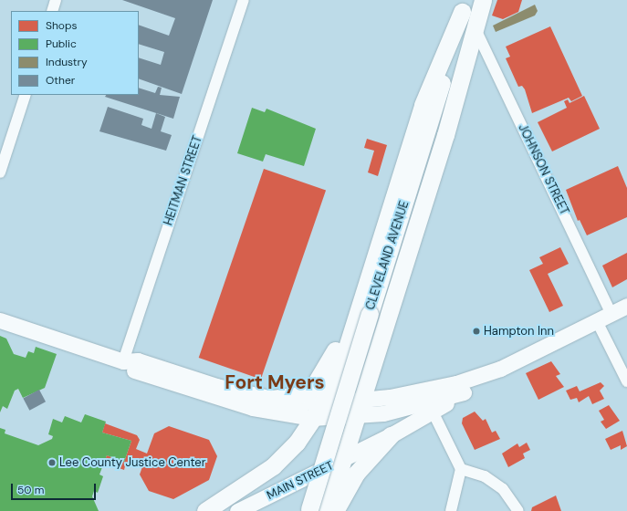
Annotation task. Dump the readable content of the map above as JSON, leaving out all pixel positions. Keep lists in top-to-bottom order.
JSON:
{
  "streets": {
    "main road": ["CLEVELAND AVENUE", "MAIN STREET"],
    "street": ["JOHNSON STREET", "HEITMAN STREET"]
  },
  "crossings": [
    ["JOHNSON STREET", "CLEVELAND AVENUE"],
    ["CLEVELAND AVENUE", "MAIN STREET"]
  ],
  "districts": ["Fort Myers"],
  "places": ["Hampton Inn", "Lee County Justice Center"],
  "legend": [
    "Shops",
    "Public",
    "Industry",
    "Other"
  ],
  "scale_bar": "50 m"
}
